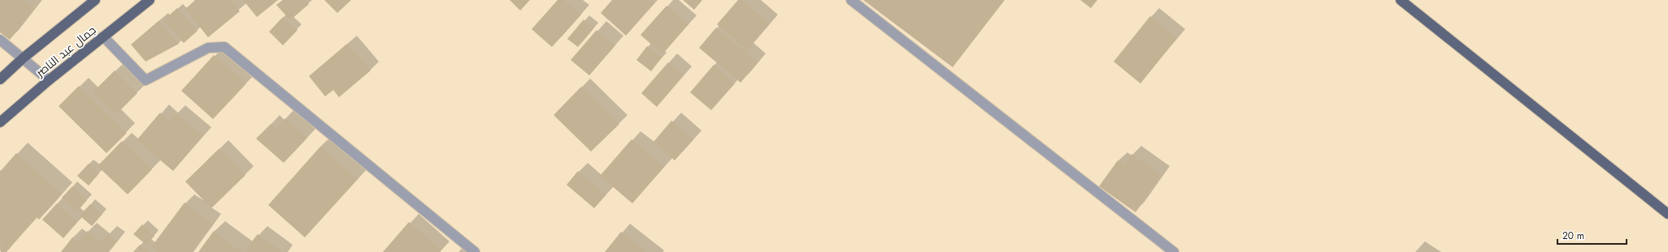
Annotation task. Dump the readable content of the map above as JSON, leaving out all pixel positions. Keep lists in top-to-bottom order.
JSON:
{
  "streets": {
    "main road": ["جمال عبد الناصر"]
  },
  "scale_bar": "20 m"
}
